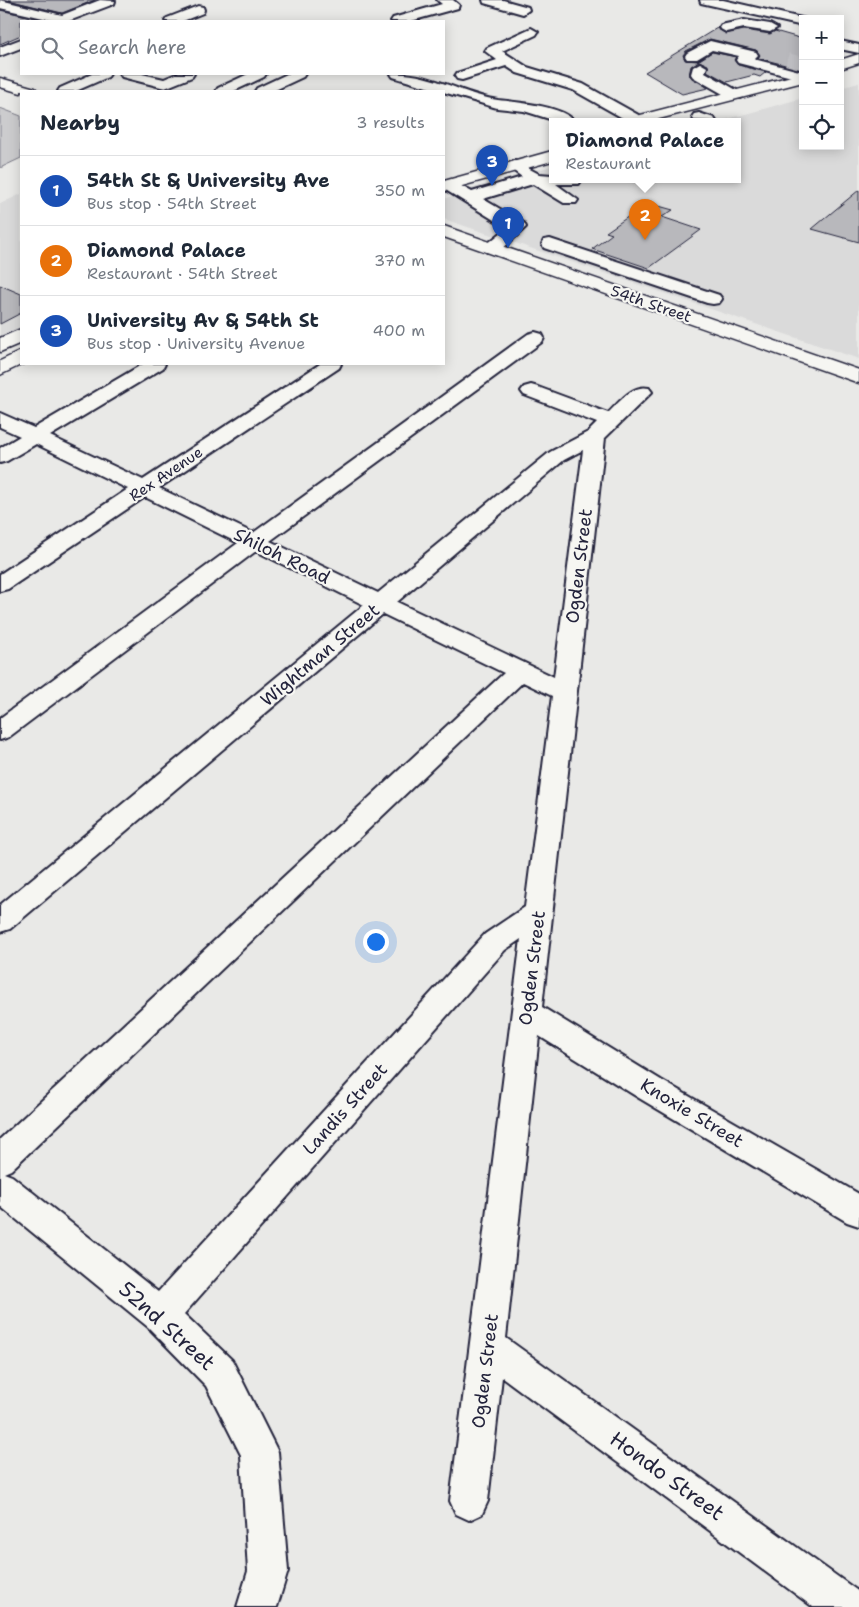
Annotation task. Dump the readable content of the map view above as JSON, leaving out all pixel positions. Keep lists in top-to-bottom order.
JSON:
{
  "streets": {
    "main road": ["54th Street"],
    "street": [
      "Rex Avenue",
      "Shiloh Road",
      "Ogden Street",
      "Wightman Street",
      "Landis Street",
      "Knoxie Street",
      "52nd Street",
      "Hondo Street"
    ]
  },
  "crossings": [
    ["Rex Avenue", "Shiloh Road"],
    ["Shiloh Road", "Ogden Street"],
    ["Shiloh Road", "Wightman Street"],
    ["Ogden Street", "Wightman Street"],
    ["Ogden Street", "Landis Street"],
    ["Ogden Street", "Knoxie Street"],
    ["Ogden Street", "Hondo Street"],
    ["Landis Street", "52nd Street"]
  ],
  "page": {
    "map_buttons": ["+", "−"],
    "search": "Search here",
    "heading": ["Nearby", "3 results"],
    "popup": ["Diamond Palace", "Restaurant"],
    "pins": ["3", "2", "1"],
    "list": [
      {
        "mark": "1",
        "name": "54th St & University Ave",
        "note": "Bus stop · 54th Street",
        "value": "350 m"
      },
      {
        "mark": "2",
        "name": "Diamond Palace",
        "note": "Restaurant · 54th Street",
        "value": "370 m"
      },
      {
        "mark": "3",
        "name": "University Av & 54th St",
        "note": "Bus stop · University Avenue",
        "value": "400 m"
      }
    ]
  }
}
